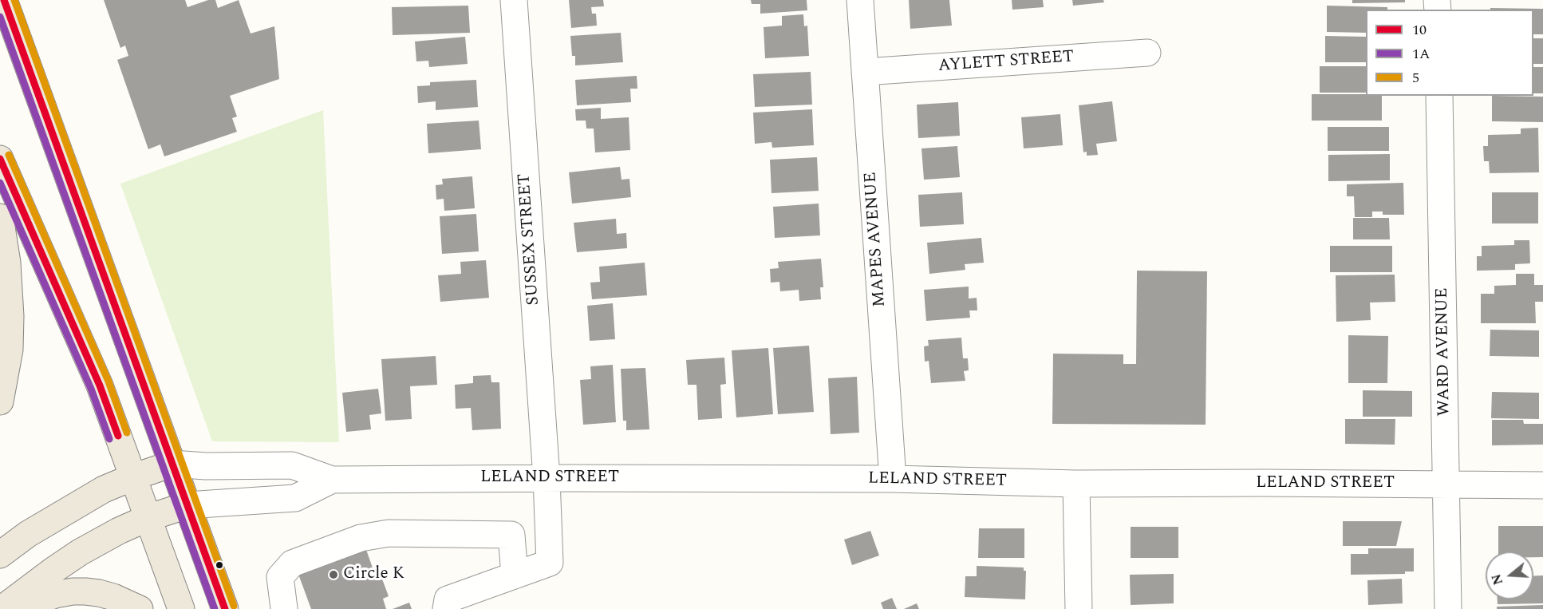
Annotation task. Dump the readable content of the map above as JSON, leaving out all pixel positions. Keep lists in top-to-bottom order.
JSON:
{
  "streets": {
    "street": [
      "AYLETT STREET",
      "SUSSEX STREET",
      "MAPES AVENUE",
      "WARD AVENUE",
      "LELAND STREET"
    ]
  },
  "crossings": [
    ["AYLETT STREET", "MAPES AVENUE"],
    ["SUSSEX STREET", "LELAND STREET"],
    ["MAPES AVENUE", "LELAND STREET"],
    ["WARD AVENUE", "LELAND STREET"]
  ],
  "places": ["Circle K"],
  "lines": ["transit line 10", "transit line 5", "transit line 1A"],
  "legend": ["10", "1A", "5"],
  "north": "left"
}
